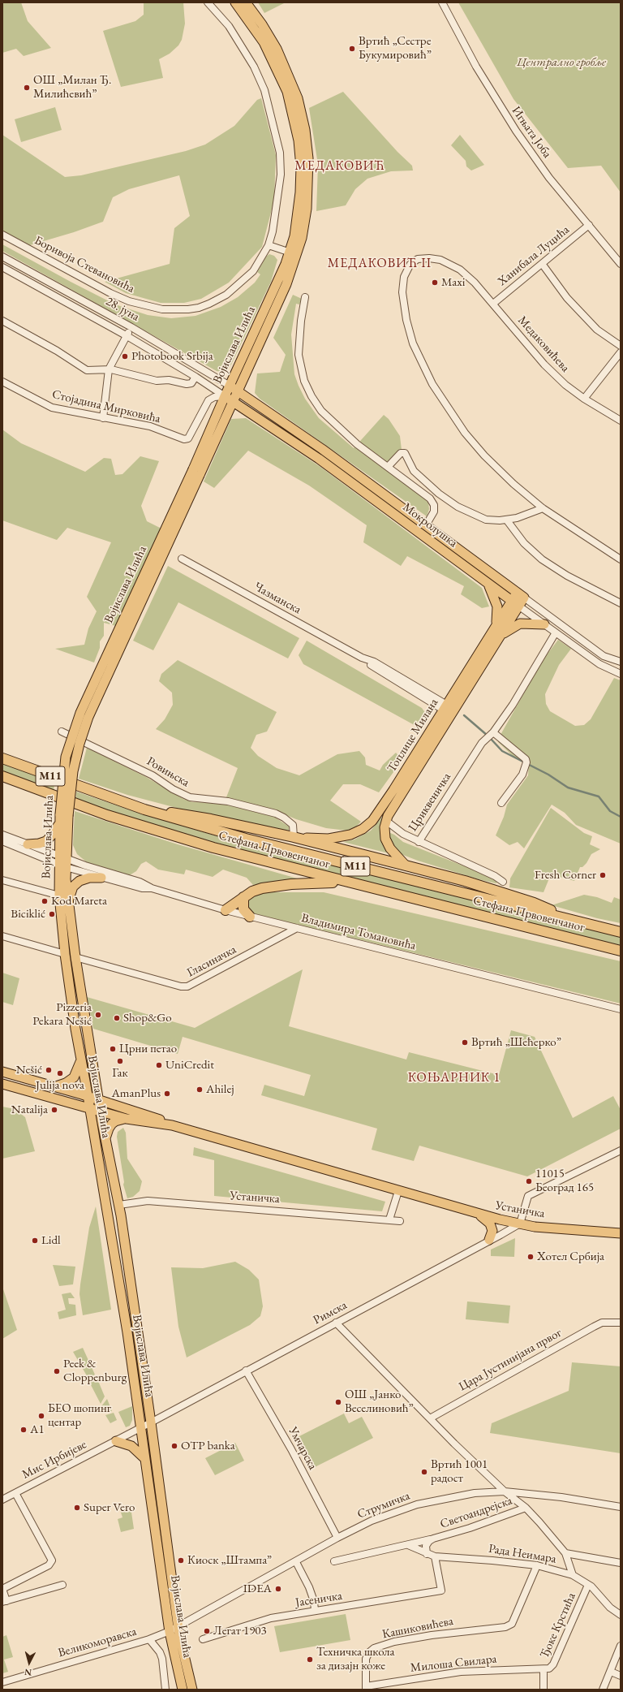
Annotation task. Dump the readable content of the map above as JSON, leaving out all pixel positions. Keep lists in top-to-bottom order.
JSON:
{
  "streets": {
    "highway": ["M11", "Стефана Првовенчаног"],
    "main road": [
      "Војислава Илића",
      "Мокролушка",
      "Топлице Милана",
      "Устаничка"
    ],
    "street": [
      "Игњата Јоба",
      "Ханибала Луцића",
      "Боривоја Стевановића",
      "28. јуна",
      "Медаковићева",
      "Стојадина Мирковића",
      "Чазманска",
      "Ровињска",
      "Цриквеничка",
      "Владимира Томановића",
      "Гласиначка",
      "Римска",
      "Цара Јустинијана првог",
      "Умчарска",
      "Мис Ирбијеве",
      "Струмичка",
      "Светоандрејска",
      "Рада Неимара",
      "Јасеничка",
      "Ђоке Крстића",
      "Кашиковићева",
      "Великоморавска",
      "Милоша Свилара"
    ]
  },
  "crossings": [
    ["Игњата Јоба", "Ханибала Луцића"],
    ["Ханибала Луцића", "Медаковићева"],
    ["28. јуна", "Војислава Илића"],
    ["28. јуна", "Стојадина Мирковића"],
    ["28. јуна", "Мокролушка"],
    ["Војислава Илића", "Стојадина Мирковића"],
    ["Војислава Илића", "Мокролушка"],
    ["Војислава Илића", "Владимира Томановића"],
    ["Војислава Илића", "Гласиначка"],
    ["Војислава Илића", "Устаничка"],
    ["Војислава Илића", "Римска"],
    ["Војислава Илића", "Мис Ирбијеве"],
    ["Војислава Илића", "Струмичка"],
    ["Војислава Илића", "Великоморавска"],
    ["Стојадина Мирковића", "Мокролушка"],
    ["Мокролушка", "Топлице Милана"],
    ["Мокролушка", "Цриквеничка"],
    ["Чазманска", "Топлице Милана"],
    ["Топлице Милана", "Ровињска"],
    ["Владимира Томановића", "Гласиначка"],
    ["Устаничка", "Римска"],
    ["Римска", "Умчарска"],
    ["Римска", "Мис Ирбијеве"],
    ["Умчарска", "Струмичка"],
    ["Струмичка", "Великоморавска"],
    ["Светоандрејска", "Рада Неимара"],
    ["Рада Неимара", "Јасеничка"],
    ["Рада Неимара", "Ђоке Крстића"],
    ["Рада Неимара", "Кашиковићева"],
    ["Ђоке Крстића", "Милоша Свилара"],
    ["Кашиковићева", "Милоша Свилара"]
  ],
  "districts": ["МЕДАКОВИЋ", "МЕДАКОВИЋ II", "КОЊАРНИК 1"],
  "parks": ["Централно гробље"],
  "places": [
    "Вртић „Сестре Букумировић”",
    "ОШ „Милан Ђ. Милићевић”",
    "Maxi",
    "Photobook Srbija",
    "Fresh Corner",
    "Kod Mareta",
    "Biciklić",
    "Pizzeria Pekara Nešić",
    "Shop&Go",
    "Вртић „Шећерко”",
    "Црни петао",
    "Гак",
    "UniCredit",
    "Nešić",
    "Julija nova",
    "Ahilej",
    "AmanPlus",
    "Natalija",
    "11015 Београд 165",
    "Lidl",
    "Хотел Србија",
    "Peek & Cloppenburg",
    "ОШ „Јанко Веселиновић”",
    "БЕО шопинг центар",
    "A1",
    "OTP banka",
    "Вртић 1001 радост",
    "Super Vero",
    "Киоск „Штампа”",
    "IDEA",
    "Легат 1903",
    "Техничка школа за дизајн коже"
  ],
  "north": "bottom"
}
